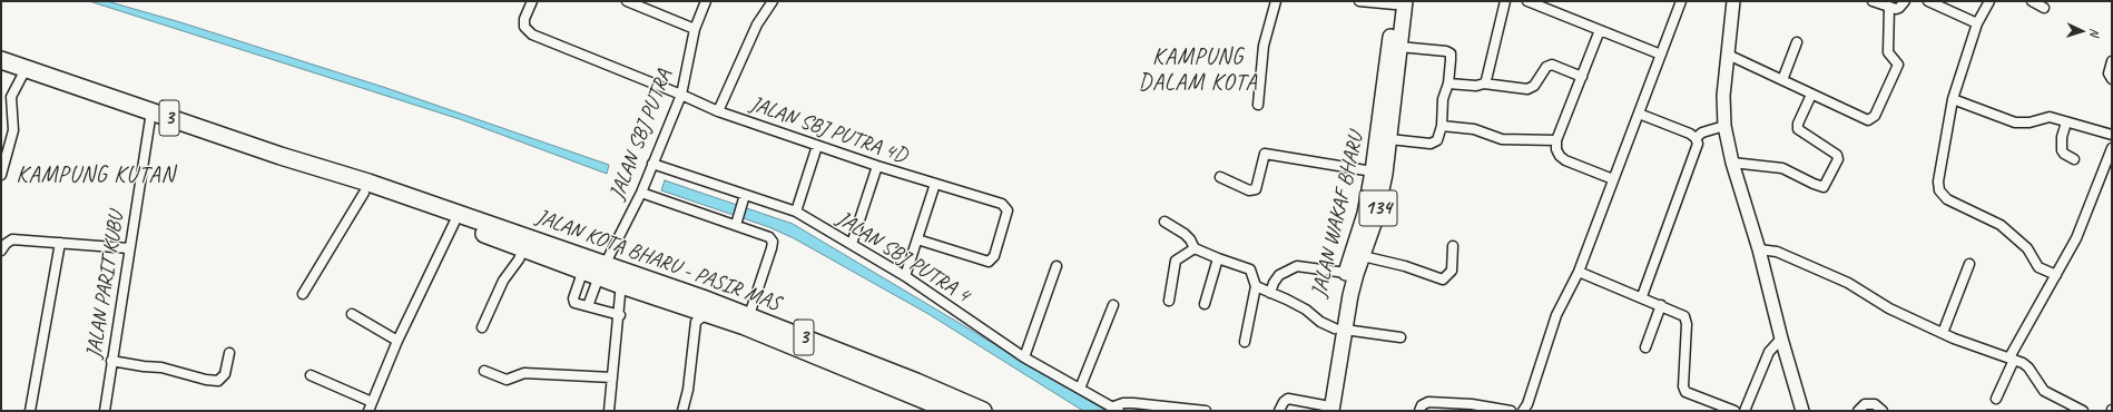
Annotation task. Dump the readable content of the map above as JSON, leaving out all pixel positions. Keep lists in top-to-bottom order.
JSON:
{
  "streets": {
    "highway": ["3", "JALAN KOTA BHARU - PASIR MAS"],
    "main road": ["134", "JALAN WAKAF BHARU"],
    "street": [
      "JALAN SBJ PUTRA 4D",
      "JALAN SBJ PUTRA",
      "JALAN SBJ PUTRA 4",
      "JALAN PARIT KUBU"
    ]
  },
  "crossings": [
    ["JALAN SBJ PUTRA 4D", "JALAN SBJ PUTRA"],
    ["JALAN SBJ PUTRA", "JALAN SBJ PUTRA 4"],
    ["JALAN SBJ PUTRA", "JALAN KOTA BHARU - PASIR MAS"],
    ["JALAN KOTA BHARU - PASIR MAS", "JALAN PARIT KUBU"]
  ],
  "districts": ["KAMPUNG DALAM KOTA", "KAMPUNG KUTAN"],
  "north": "right"
}
